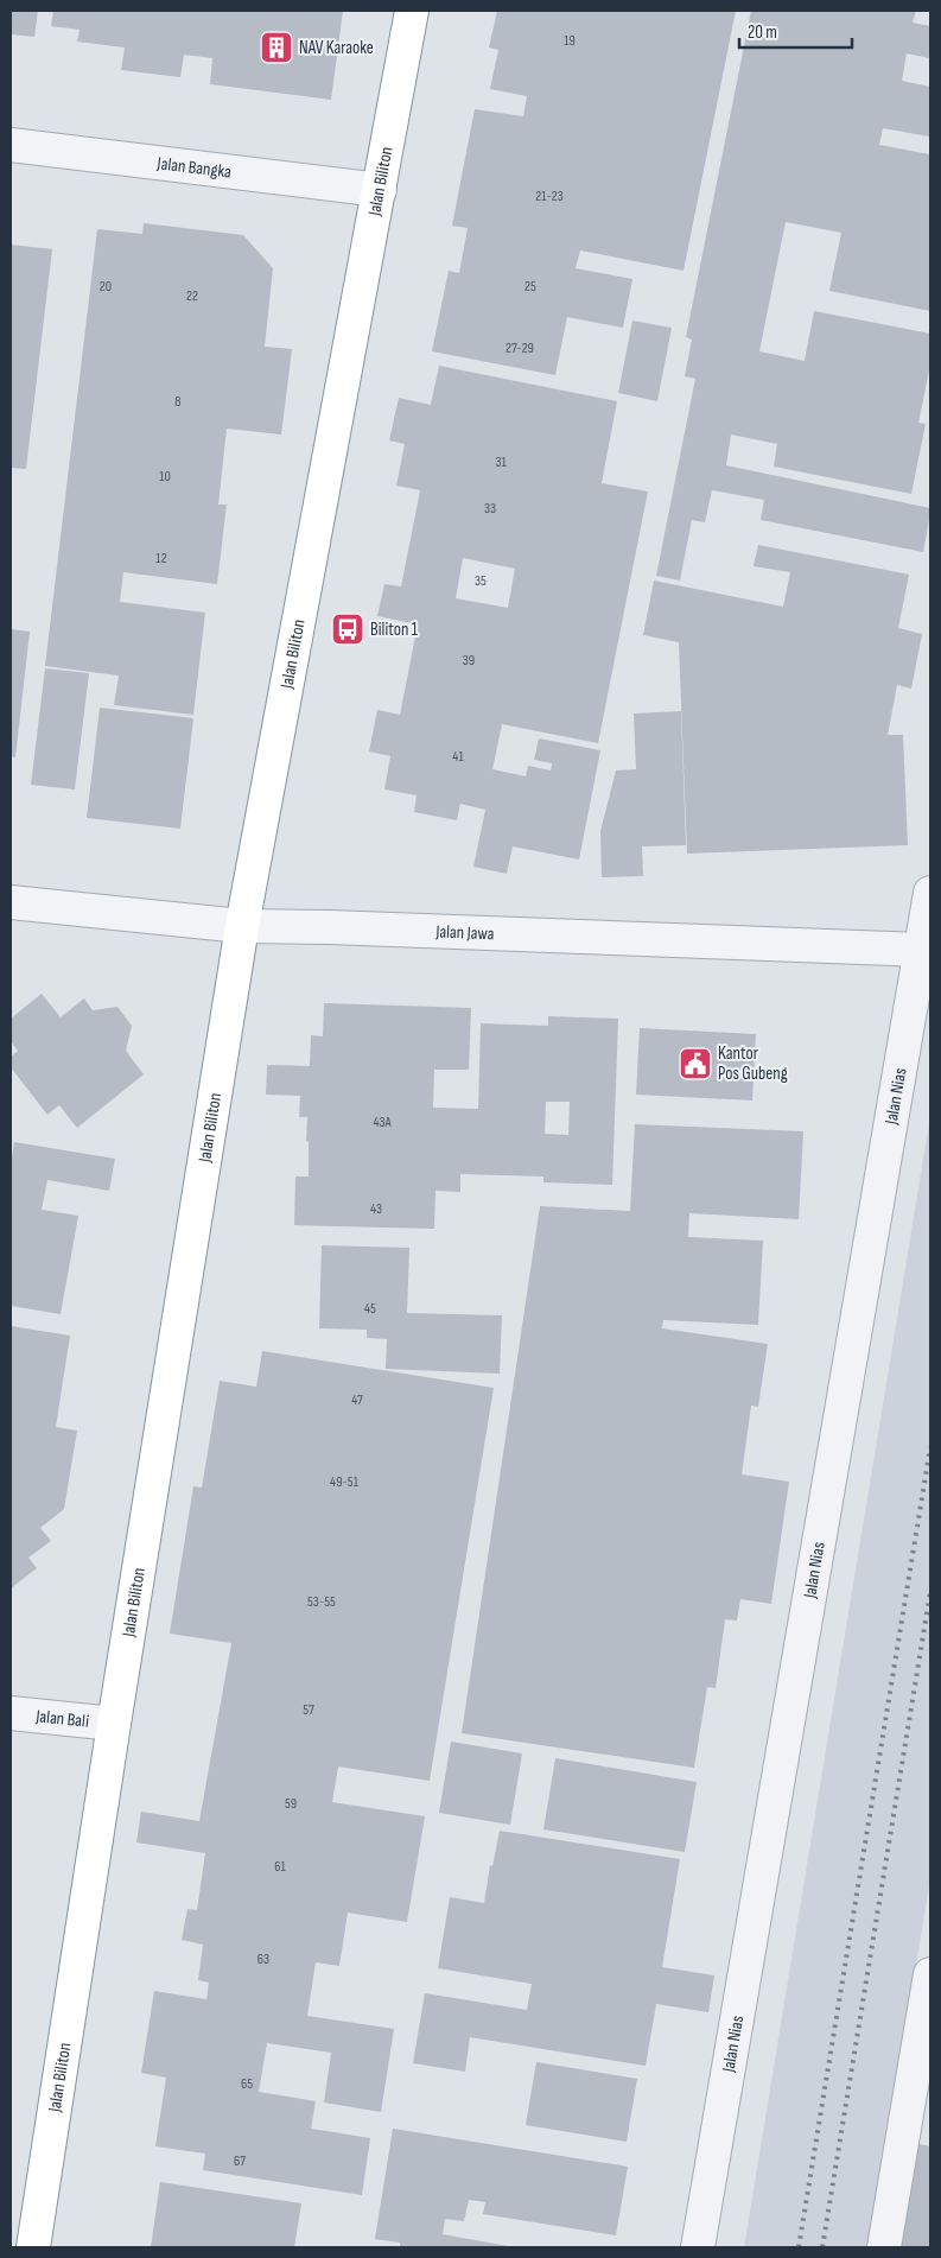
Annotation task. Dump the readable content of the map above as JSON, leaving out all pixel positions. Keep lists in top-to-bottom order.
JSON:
{
  "streets": {
    "highway": ["Jalan Biliton"],
    "street": [
      "Jalan Bangka",
      "Jalan Jawa",
      "Jalan Nias",
      "Jalan Bali"
    ]
  },
  "crossings": [
    ["Jalan Bangka", "Jalan Biliton"],
    ["Jalan Biliton", "Jalan Jawa"],
    ["Jalan Biliton", "Jalan Bali"],
    ["Jalan Jawa", "Jalan Nias"]
  ],
  "places": {
    "building": ["NAV Karaoke"],
    "bus stop": ["Biliton 1"],
    "public building": ["Kantor Pos Gubeng"]
  },
  "house_numbers": [
    "19",
    "21-23",
    "20",
    "25",
    "22",
    "27-29",
    "8",
    "31",
    "10",
    "33",
    "12",
    "35",
    "39",
    "41",
    "43A",
    "43",
    "45",
    "47",
    "49-51",
    "53-55",
    "57",
    "59",
    "61",
    "63",
    "65",
    "67"
  ],
  "scale_bar": "20 m"
}
